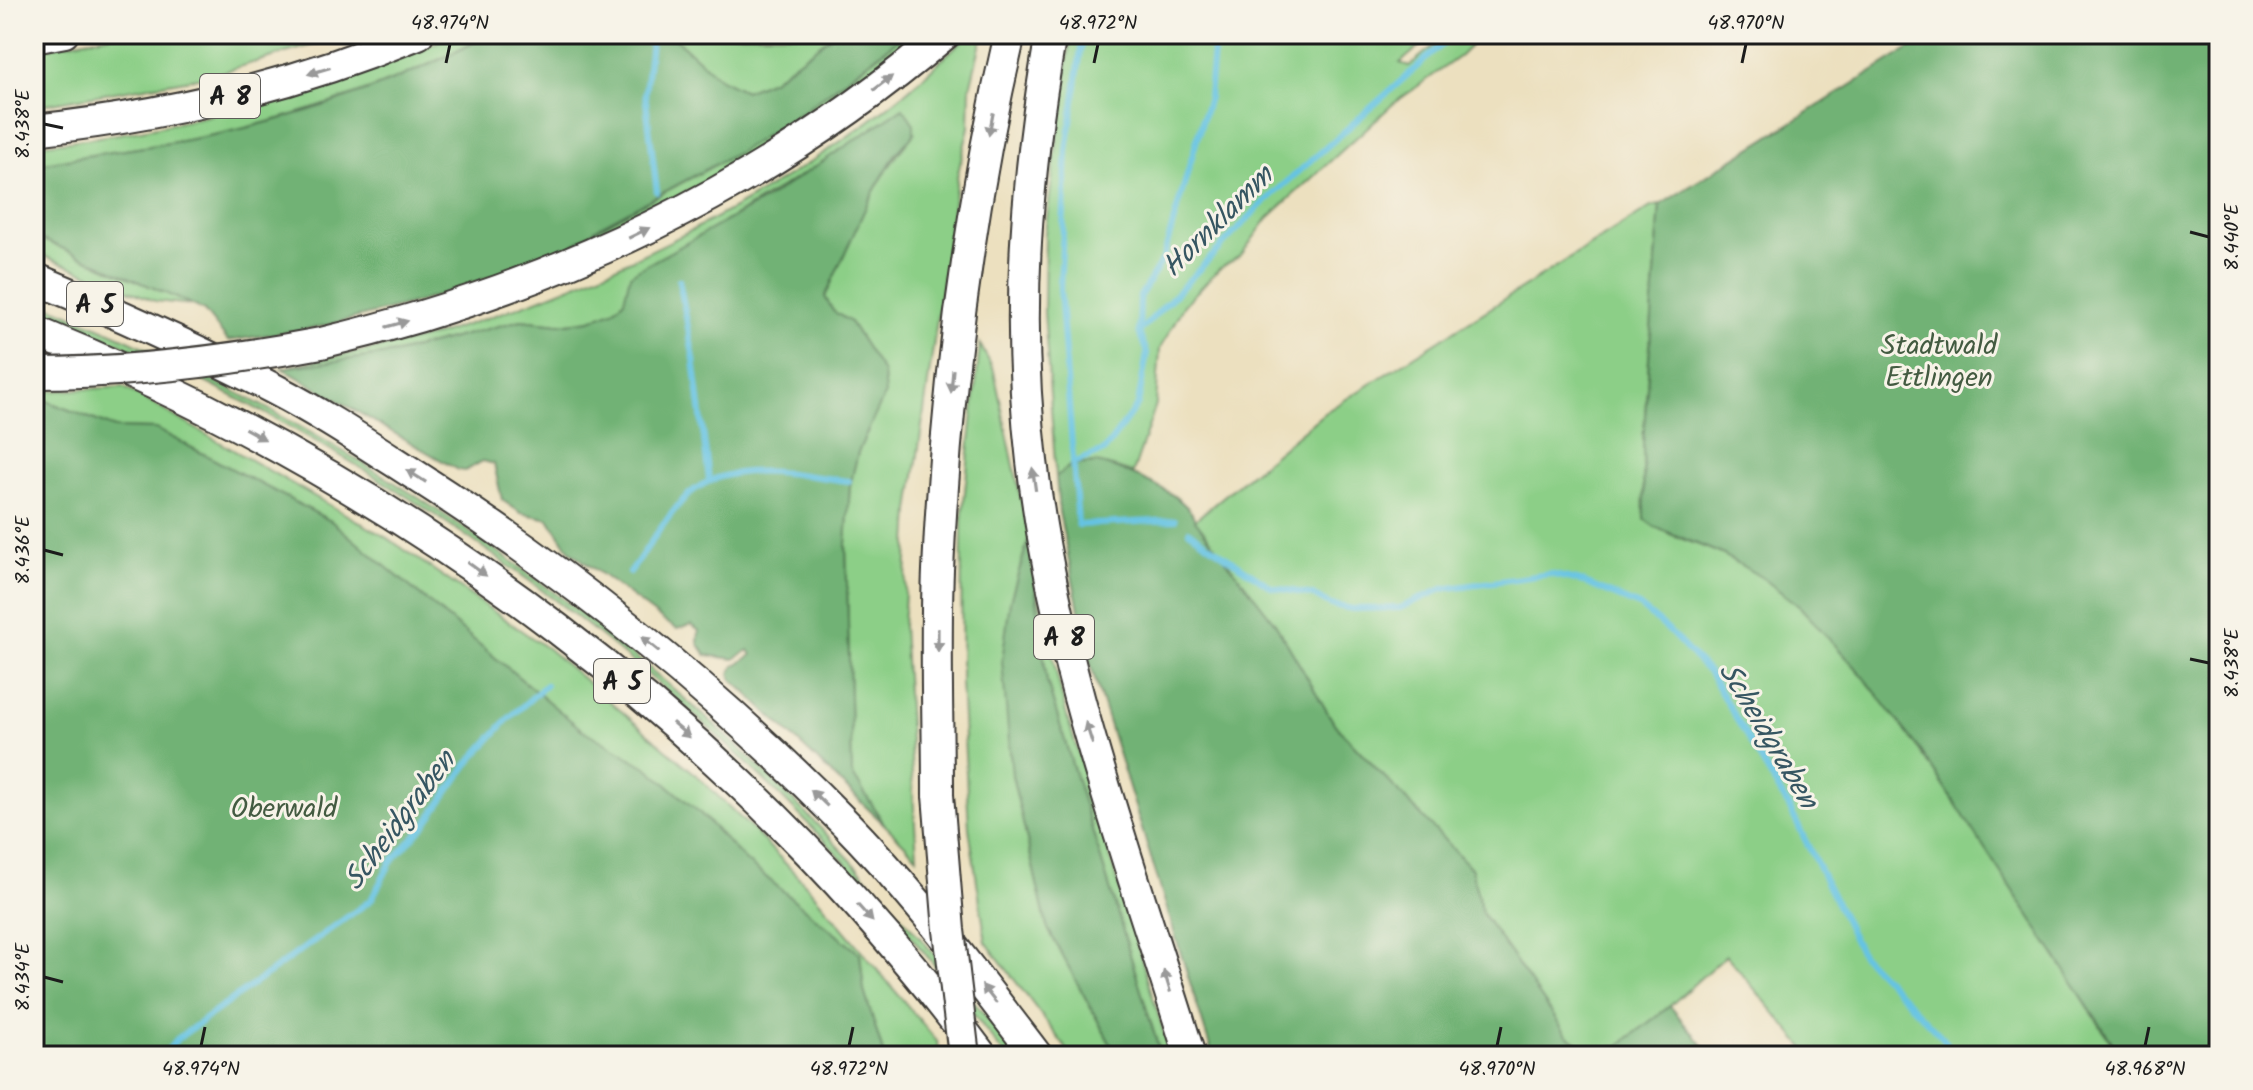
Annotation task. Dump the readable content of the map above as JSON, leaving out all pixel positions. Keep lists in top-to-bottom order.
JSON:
{
  "streets": {
    "highway": ["A 8", "A 5"]
  },
  "water": ["Hornklamm", "Scheidgraben"],
  "parks": ["Stadtwald Ettlingen", "Oberwald"],
  "coordinates": [
    "48.974°N",
    "48.972°N",
    "48.970°N",
    "8.438°E",
    "8.440°E",
    "8.436°E",
    "8.434°E",
    "48.968°N"
  ]
}
